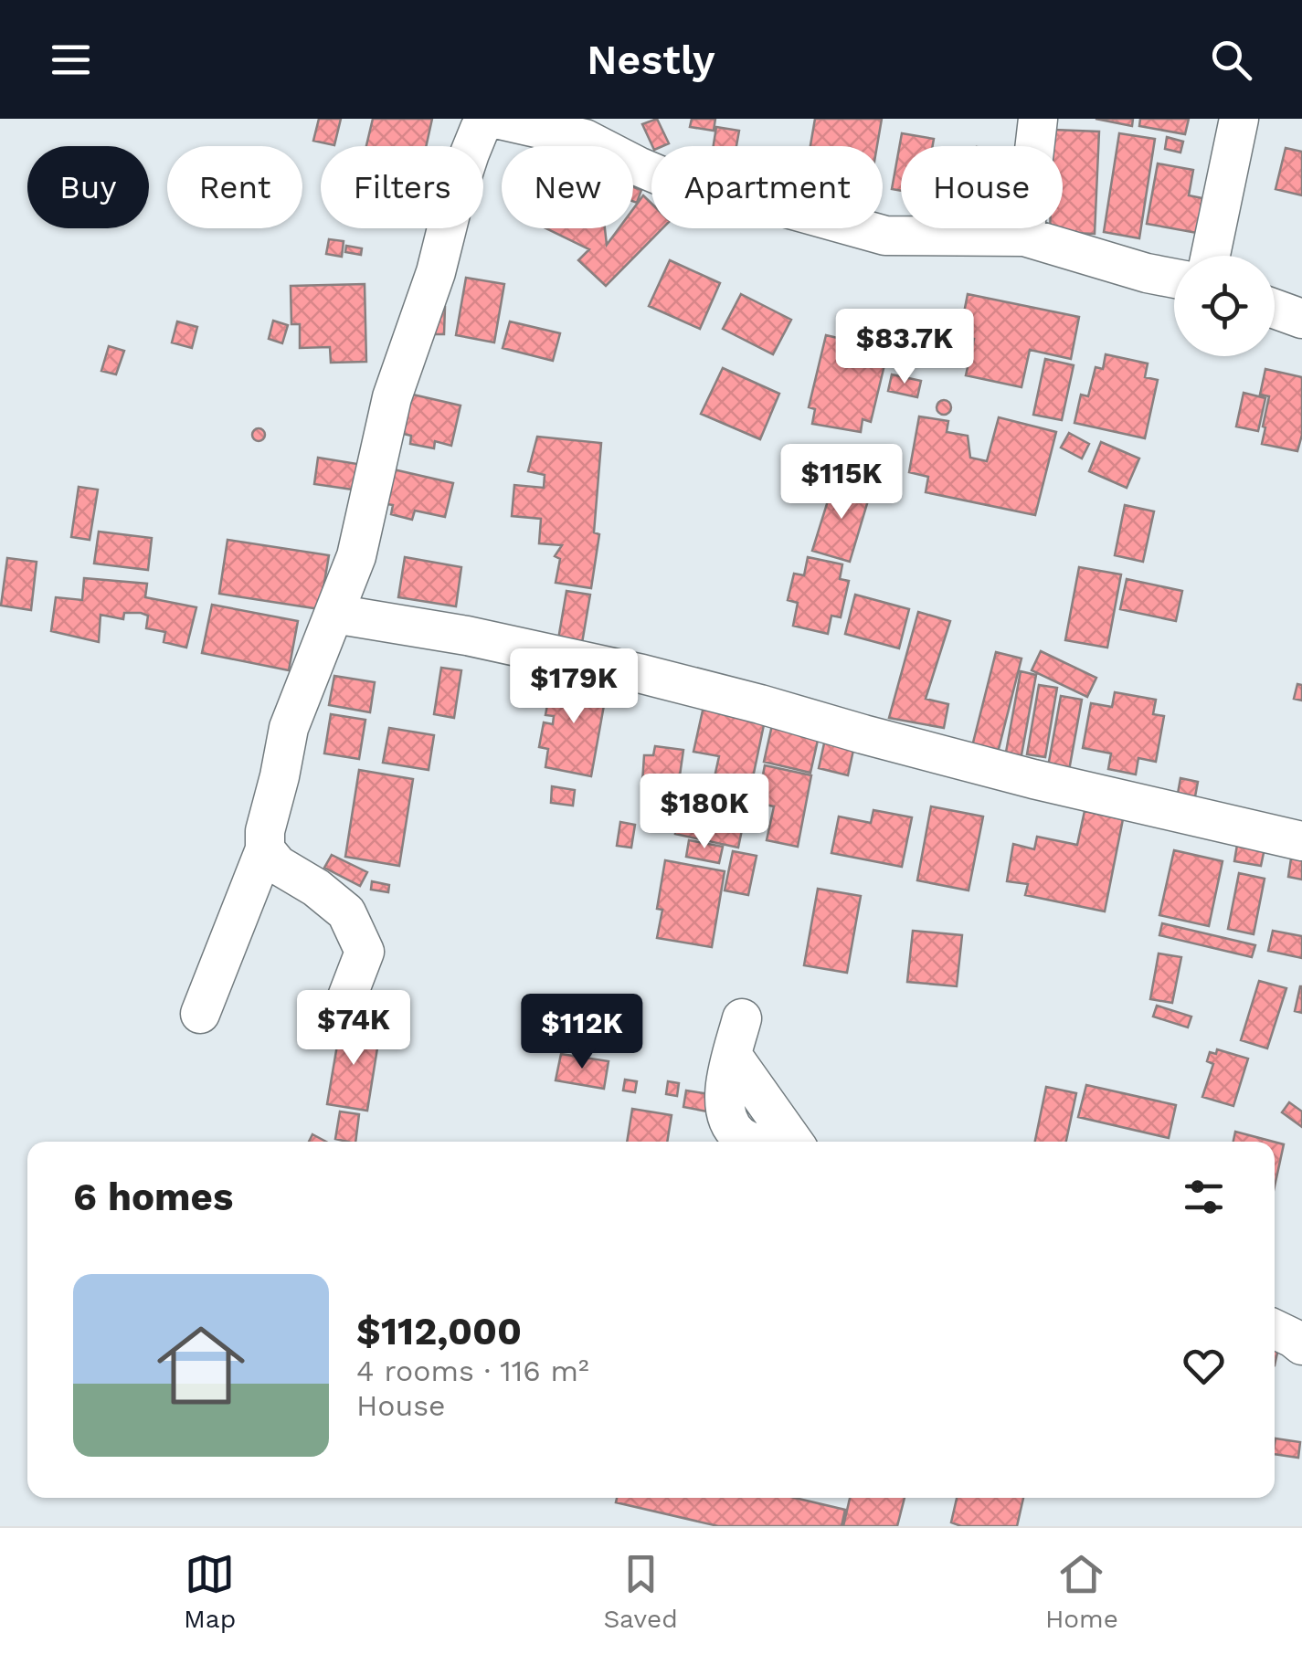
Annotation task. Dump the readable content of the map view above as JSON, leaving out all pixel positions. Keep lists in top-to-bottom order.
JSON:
{
  "page": {
    "header": "Nestly",
    "chip": [
      "Buy",
      "Rent",
      "Filters",
      "New",
      "Apartment",
      "House"
    ],
    "price": [
      "$83.7K",
      "$115K",
      "$179K",
      "$180K",
      "$74K",
      "$112K"
    ],
    "heading": "6 homes",
    "list": [
      {
        "name": "$112,000",
        "note": "4 rooms · 116 m² · House"
      }
    ],
    "tabs": ["Map", "Saved", "Home"]
  }
}
